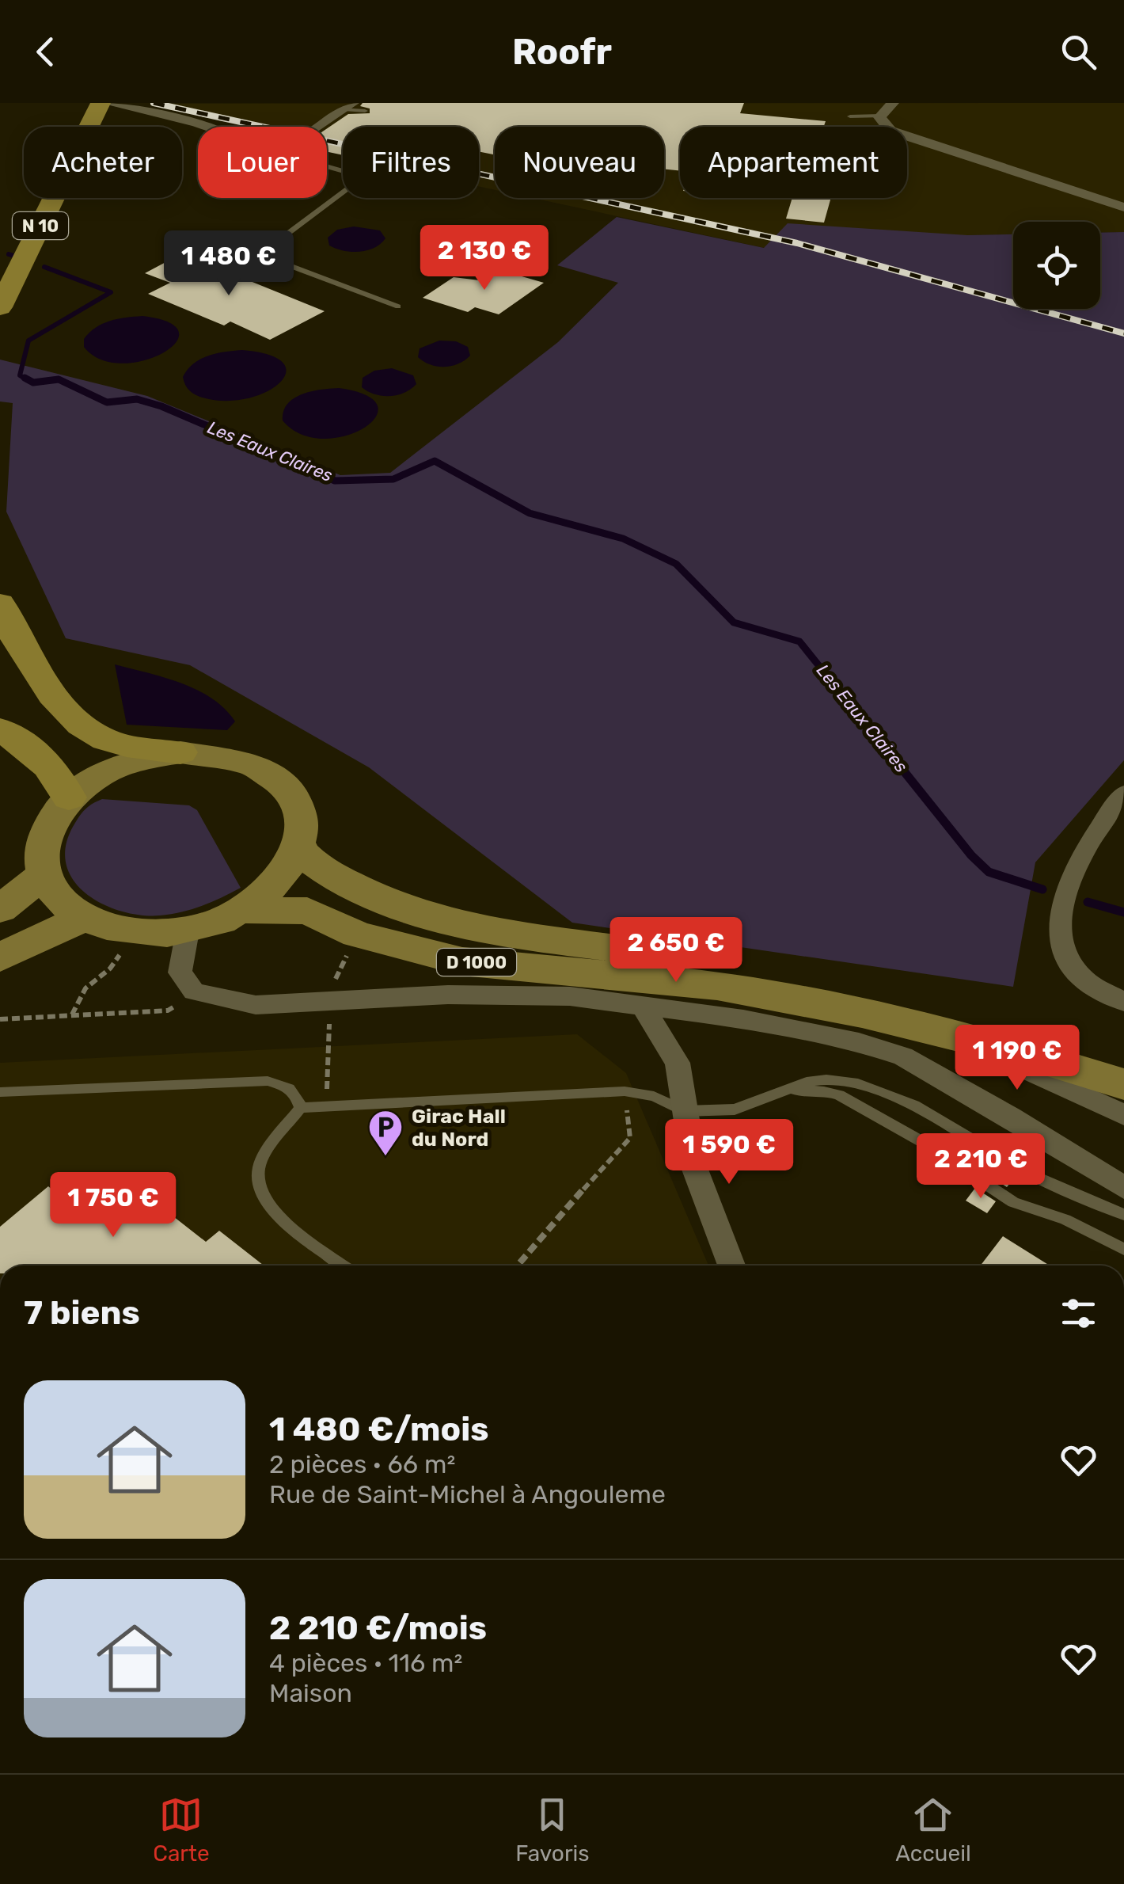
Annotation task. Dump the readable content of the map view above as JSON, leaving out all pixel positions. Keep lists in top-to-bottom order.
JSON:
{
  "streets": {
    "highway": ["N 10"],
    "main road": ["D 1000"]
  },
  "water": ["Les Eaux Claires"],
  "places": {
    "parking": ["Girac Hall du Nord"]
  },
  "page": {
    "header": "Roofr",
    "chip": [
      "Acheter",
      "Louer",
      "Filtres",
      "Nouveau",
      "Appartement"
    ],
    "price": [
      "2 130 €",
      "1 480 €",
      "2 650 €",
      "1 190 €",
      "1 590 €",
      "2 210 €",
      "1 750 €"
    ],
    "heading": "7 biens",
    "list": [
      {
        "name": "1 480 €/mois",
        "note": "2 pièces · 66 m² · Rue de Saint-Michel à Angouleme"
      },
      {
        "name": "2 210 €/mois",
        "note": "4 pièces · 116 m² · Maison"
      }
    ],
    "tabs": ["Carte", "Favoris", "Accueil"]
  }
}
